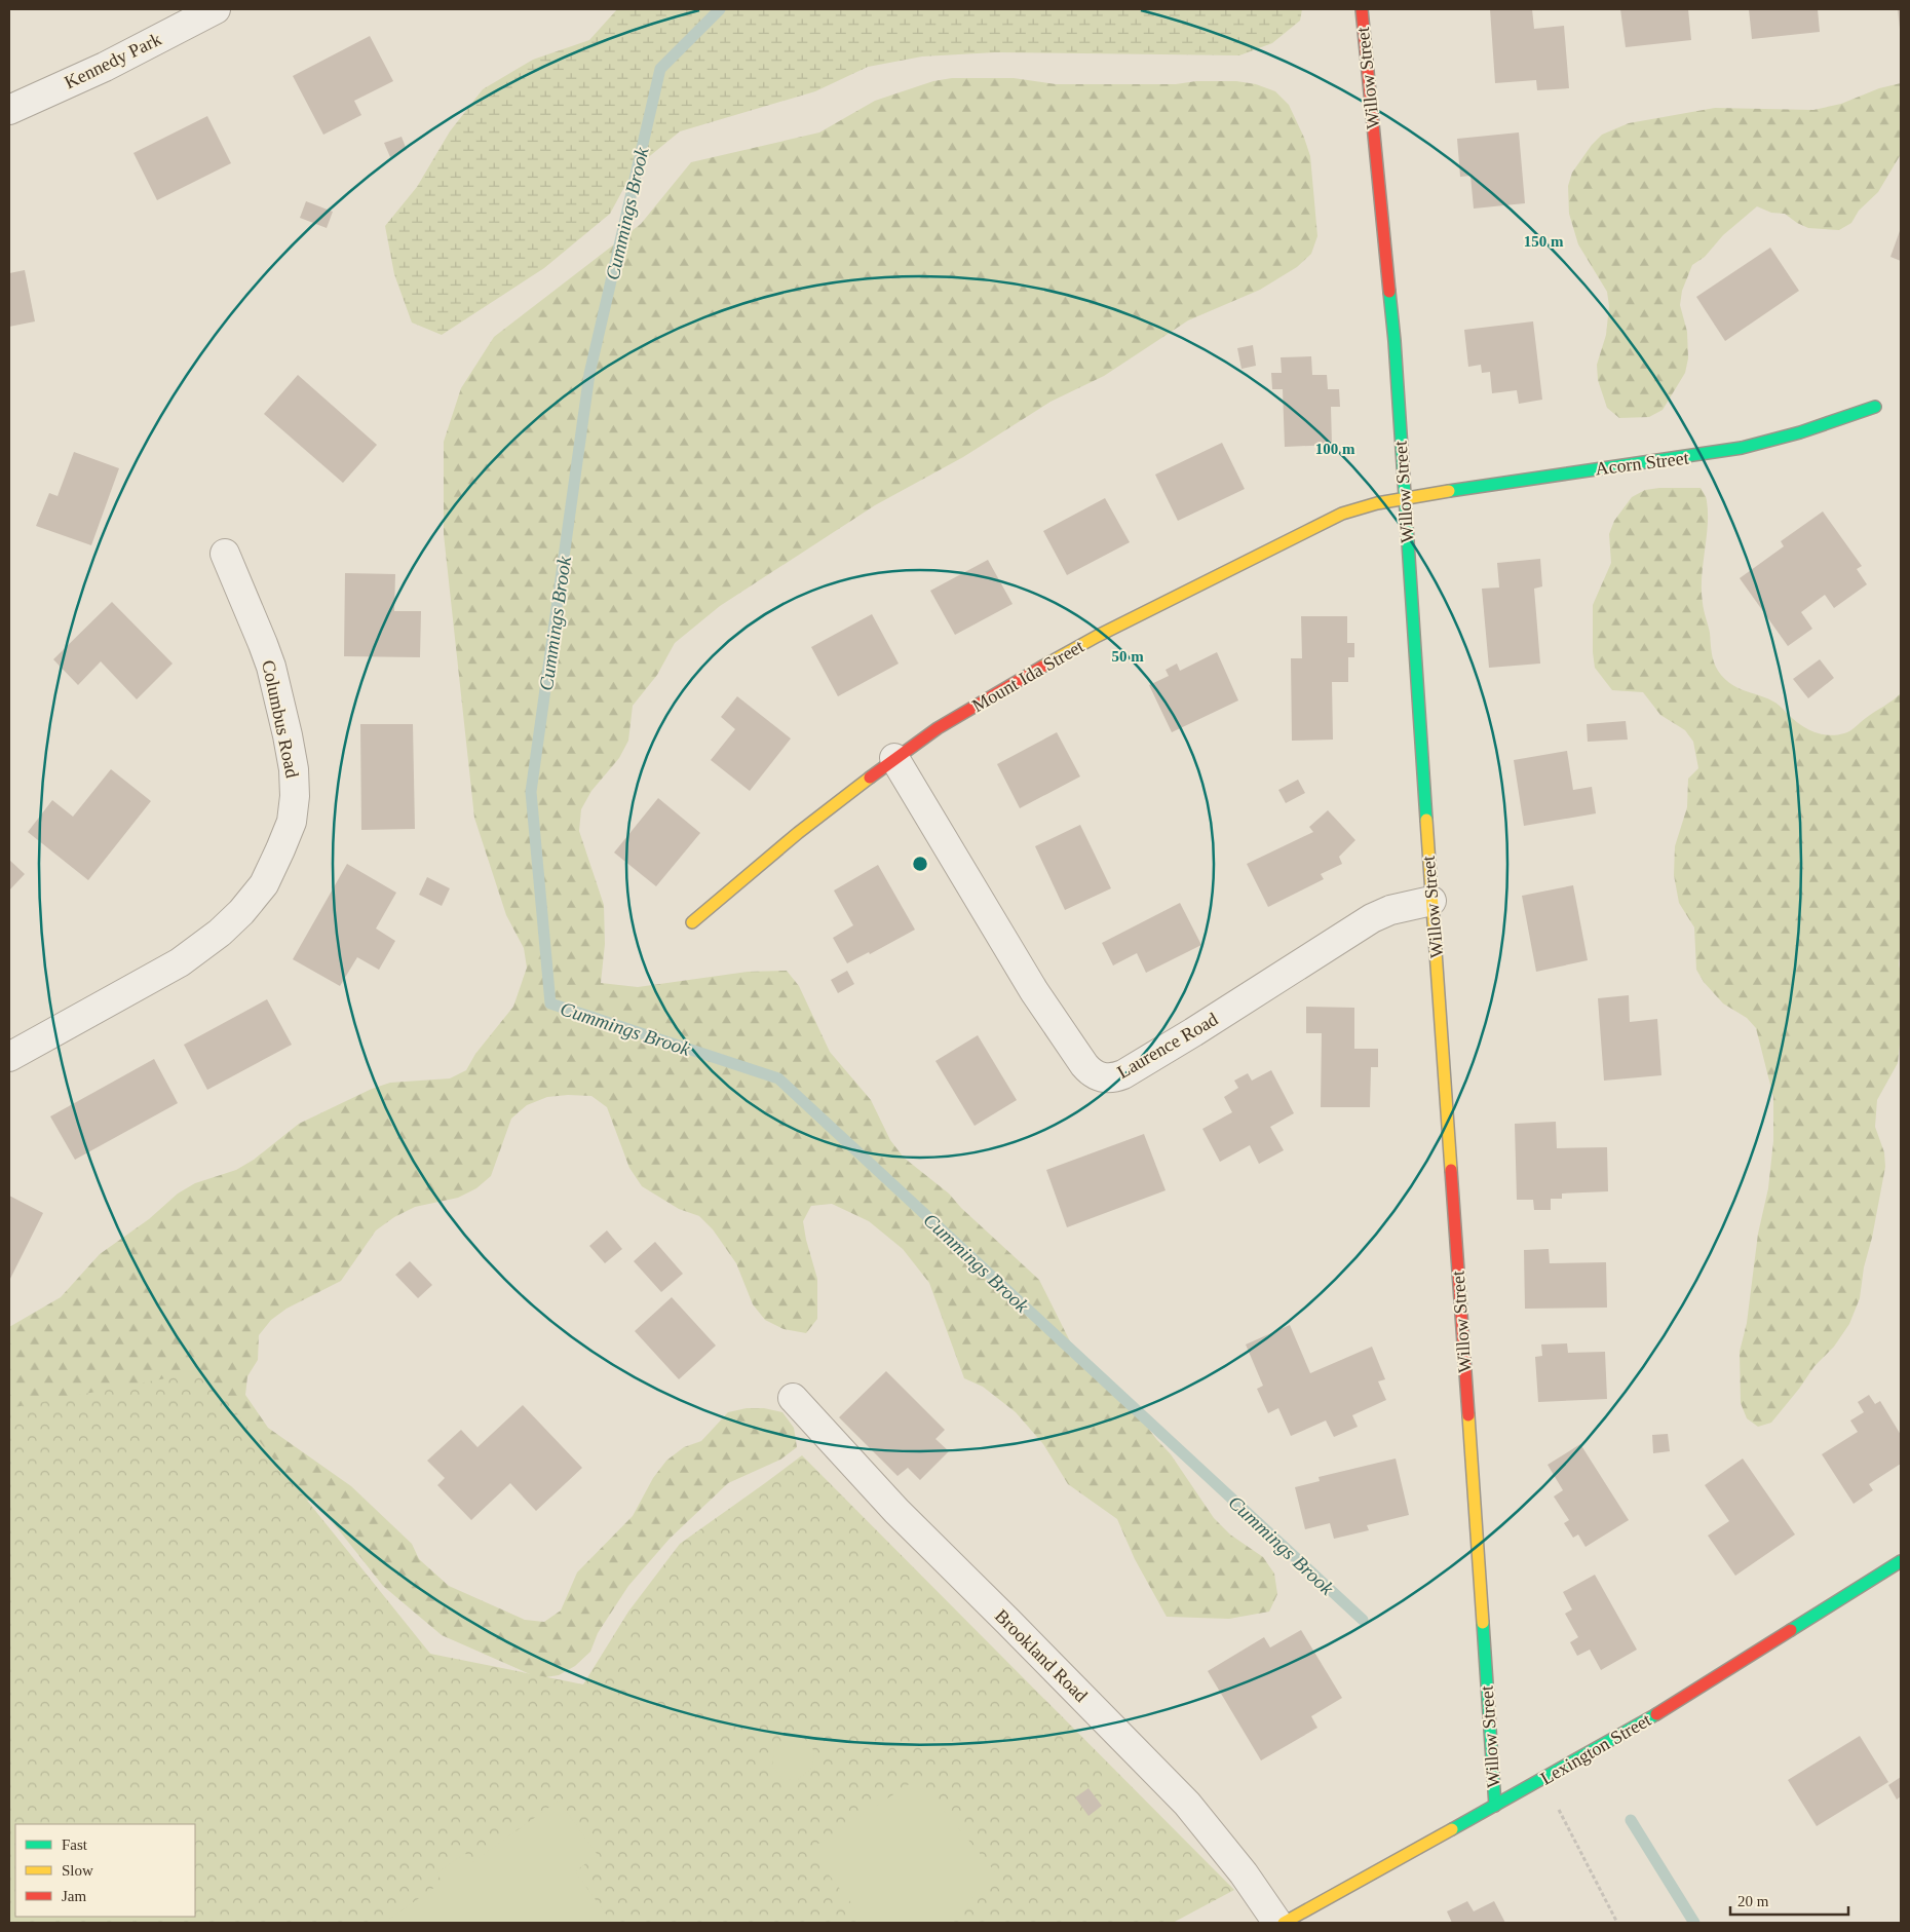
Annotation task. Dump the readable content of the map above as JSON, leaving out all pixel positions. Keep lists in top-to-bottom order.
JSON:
{
  "streets": {
    "street": [
      "Kennedy Park",
      "Willow Street",
      "Acorn Street",
      "Mount Ida Street",
      "Columbus Road",
      "Laurence Road",
      "Brookland Road",
      "Lexington Street"
    ]
  },
  "crossings": [
    ["Willow Street", "Acorn Street"],
    ["Willow Street", "Mount Ida Street"],
    ["Willow Street", "Laurence Road"],
    ["Willow Street", "Lexington Street"],
    ["Acorn Street", "Mount Ida Street"],
    ["Mount Ida Street", "Laurence Road"]
  ],
  "water": ["Cummings Brook"],
  "legend": ["Fast", "Slow", "Jam"],
  "scale_bar": "20 m",
  "rings": ["150 m", "100 m", "50 m"]
}
